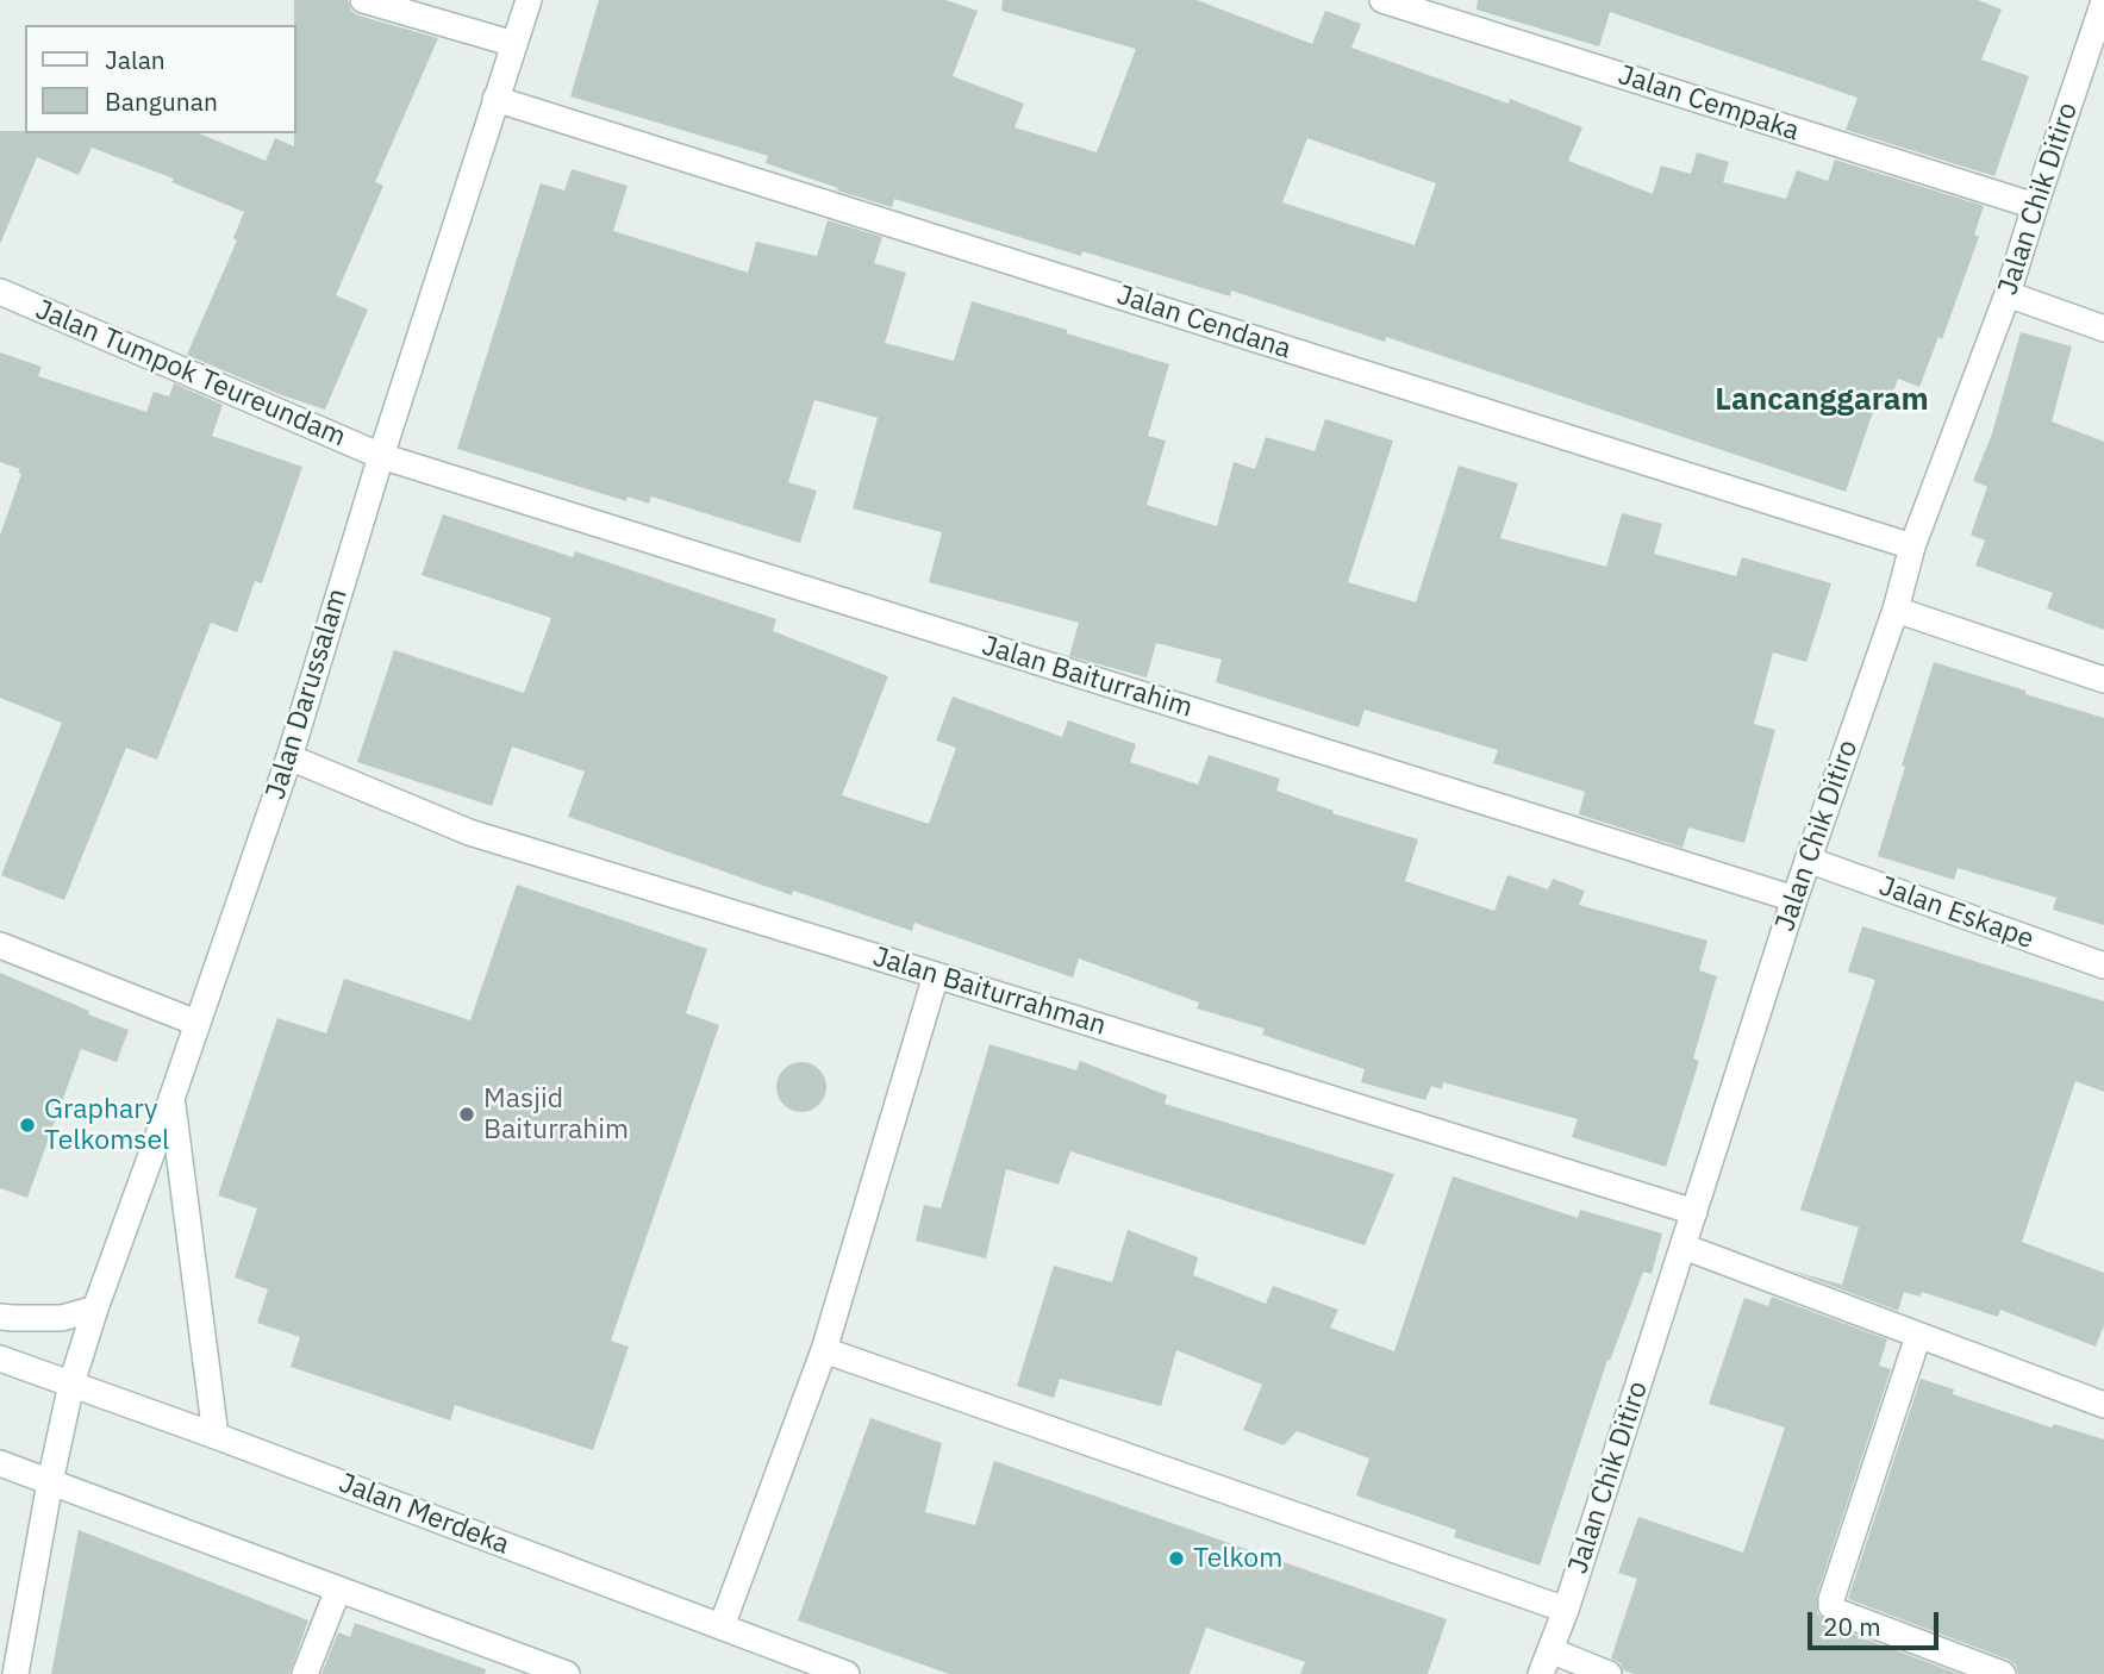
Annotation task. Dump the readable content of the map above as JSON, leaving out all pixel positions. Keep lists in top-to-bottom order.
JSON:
{
  "streets": {
    "street": [
      "Jalan Cempaka",
      "Jalan Chik Ditiro",
      "Jalan Cendana",
      "Jalan Tumpok Teureundam",
      "Jalan Baiturrahim",
      "Jalan Darussalam",
      "Jalan Eskape",
      "Jalan Baiturrahman",
      "Jalan Merdeka"
    ]
  },
  "crossings": [
    ["Jalan Cempaka", "Jalan Chik Ditiro"],
    ["Jalan Chik Ditiro", "Jalan Cendana"],
    ["Jalan Chik Ditiro", "Jalan Baiturrahim"],
    ["Jalan Chik Ditiro", "Jalan Eskape"],
    ["Jalan Chik Ditiro", "Jalan Baiturrahman"],
    ["Jalan Cendana", "Jalan Darussalam"],
    ["Jalan Tumpok Teureundam", "Jalan Baiturrahim"],
    ["Jalan Tumpok Teureundam", "Jalan Darussalam"],
    ["Jalan Baiturrahim", "Jalan Darussalam"],
    ["Jalan Darussalam", "Jalan Baiturrahman"],
    ["Jalan Darussalam", "Jalan Merdeka"]
  ],
  "districts": ["Lancanggaram"],
  "places": ["Masjid Baiturrahim", "Graphary Telkomsel", "Telkom"],
  "legend": ["Jalan", "Bangunan"],
  "scale_bar": "20 m"
}
